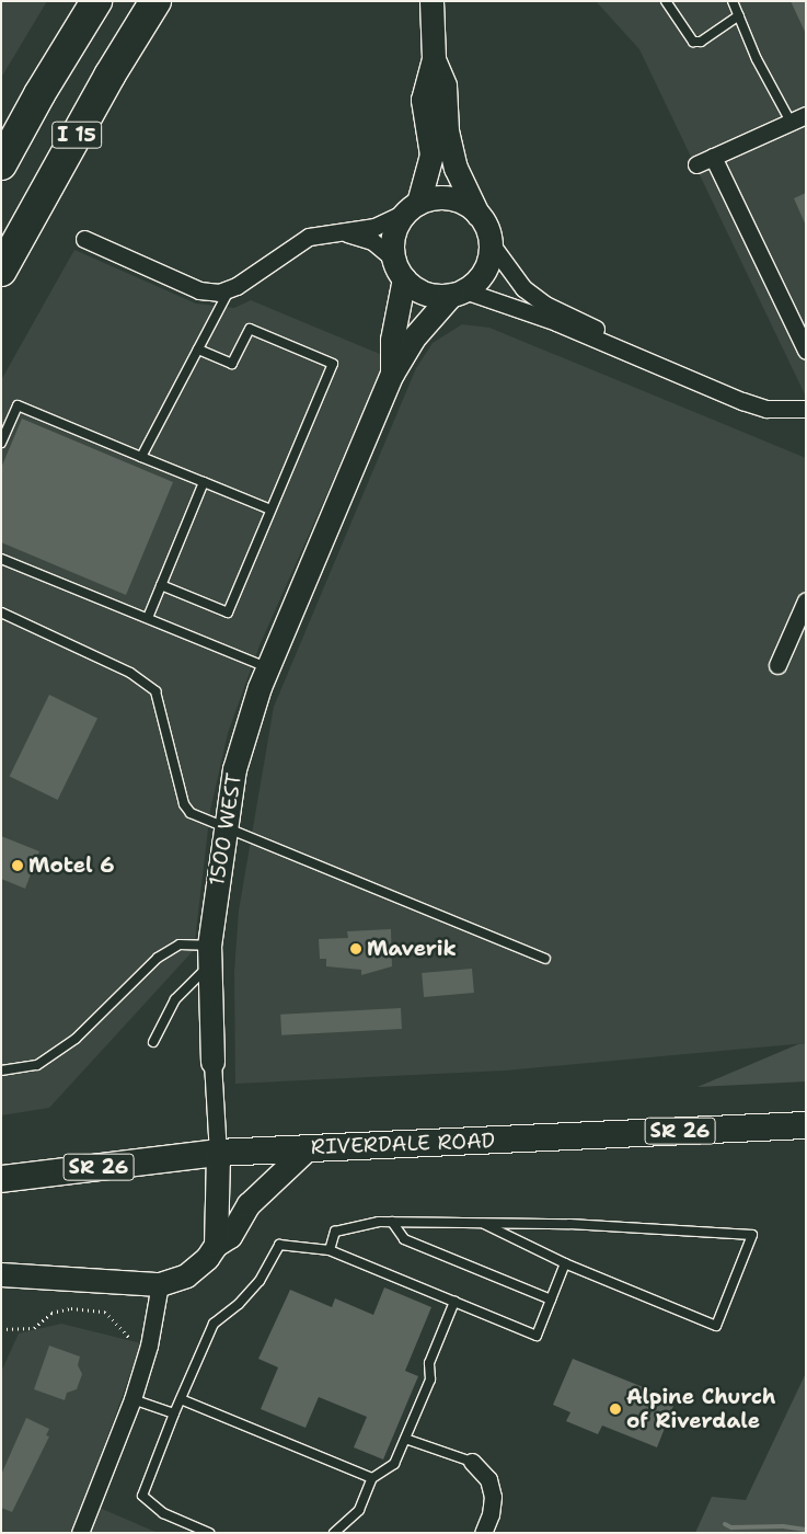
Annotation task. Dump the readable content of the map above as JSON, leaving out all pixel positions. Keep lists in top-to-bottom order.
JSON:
{
  "streets": {
    "highway": ["I 15"],
    "main road": ["SR 26", "RIVERDALE ROAD"],
    "street": ["1500 WEST"]
  },
  "crossings": [
    ["1500 WEST", "RIVERDALE ROAD"]
  ],
  "places": ["Motel 6", "Maverik", "Alpine Church of Riverdale"]
}
